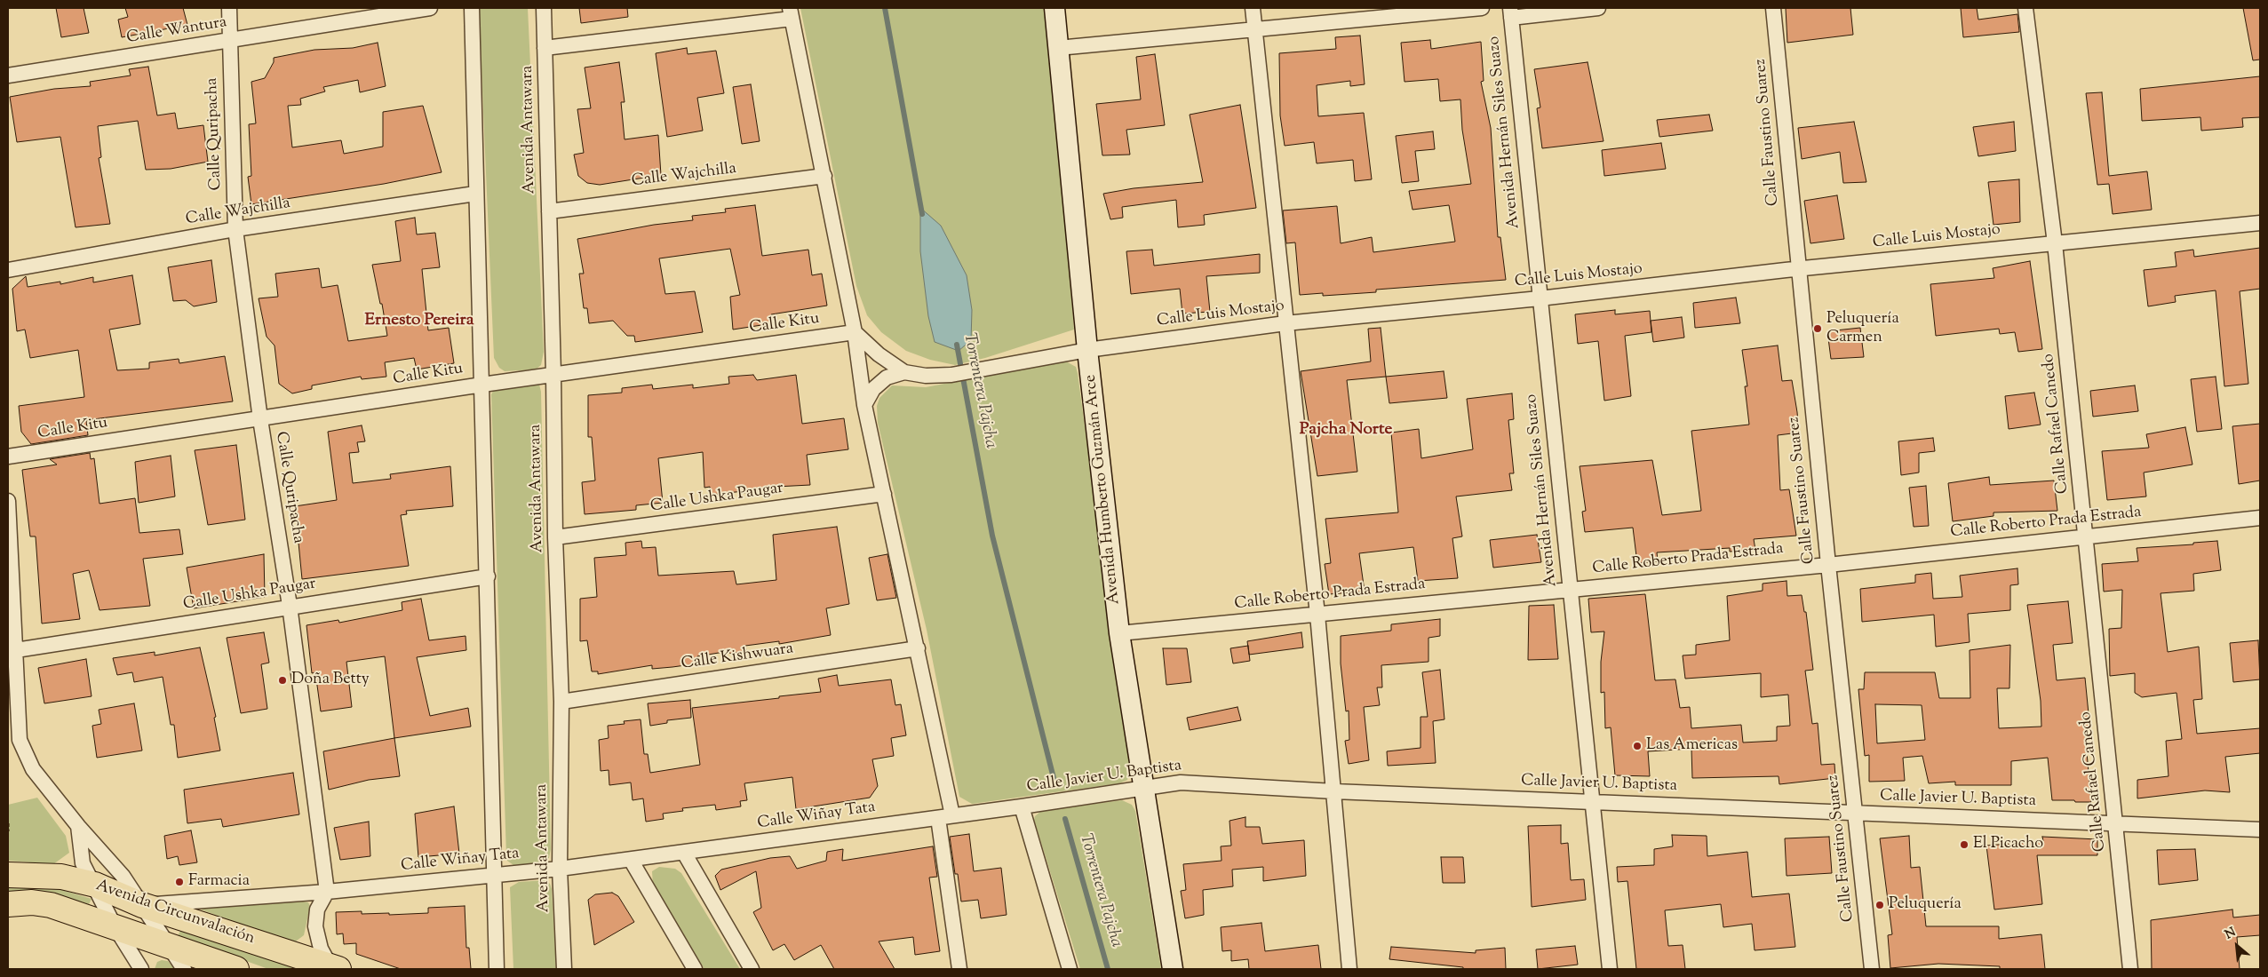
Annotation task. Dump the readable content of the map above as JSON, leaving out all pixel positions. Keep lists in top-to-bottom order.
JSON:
{
  "streets": {
    "highway": ["Avenida Circunvalación"],
    "main road": ["Avenida Humberto Guzmán Arce"],
    "street": [
      "Calle Wantura",
      "Avenida Antawara",
      "Avenida Hernán Siles Suazo",
      "Calle Faustino Suarez",
      "Calle Quripacha",
      "Calle Wajchilla",
      "Calle Luis Mostajo",
      "Calle Kitu",
      "Calle Rafael Canedo",
      "Calle Ushka Paugar",
      "Calle Roberto Prada Estrada",
      "Calle Kishwuara",
      "Calle Javier U. Baptista",
      "Calle Wiñay Tata"
    ]
  },
  "crossings": [
    ["Calle Wantura", "Calle Quripacha"],
    ["Avenida Antawara", "Calle Wajchilla"],
    ["Avenida Antawara", "Calle Kitu"],
    ["Avenida Antawara", "Calle Ushka Paugar"],
    ["Avenida Antawara", "Calle Kishwuara"],
    ["Avenida Antawara", "Calle Wiñay Tata"],
    ["Avenida Hernán Siles Suazo", "Calle Luis Mostajo"],
    ["Avenida Hernán Siles Suazo", "Calle Roberto Prada Estrada"],
    ["Avenida Hernán Siles Suazo", "Calle Javier U. Baptista"],
    ["Calle Faustino Suarez", "Calle Luis Mostajo"],
    ["Calle Faustino Suarez", "Calle Roberto Prada Estrada"],
    ["Calle Faustino Suarez", "Calle Javier U. Baptista"],
    ["Calle Quripacha", "Calle Wajchilla"],
    ["Calle Quripacha", "Calle Kitu"],
    ["Calle Quripacha", "Calle Ushka Paugar"],
    ["Calle Quripacha", "Calle Wiñay Tata"],
    ["Calle Luis Mostajo", "Calle Kitu"],
    ["Calle Luis Mostajo", "Calle Rafael Canedo"],
    ["Calle Luis Mostajo", "Avenida Humberto Guzmán Arce"],
    ["Calle Rafael Canedo", "Calle Roberto Prada Estrada"],
    ["Calle Rafael Canedo", "Calle Javier U. Baptista"],
    ["Avenida Humberto Guzmán Arce", "Calle Roberto Prada Estrada"],
    ["Avenida Humberto Guzmán Arce", "Calle Javier U. Baptista"],
    ["Calle Javier U. Baptista", "Calle Wiñay Tata"],
    ["Calle Wiñay Tata", "Avenida Circunvalación"]
  ],
  "districts": ["Ernesto Pereira", "Pajcha Norte"],
  "water": ["Torrentera Pajcha"],
  "places": [
    "Peluquería Carmen",
    "Doña Betty",
    "Las Americas",
    "El Picacho",
    "Farmacia",
    "Peluquería"
  ],
  "north": "top left"
}
